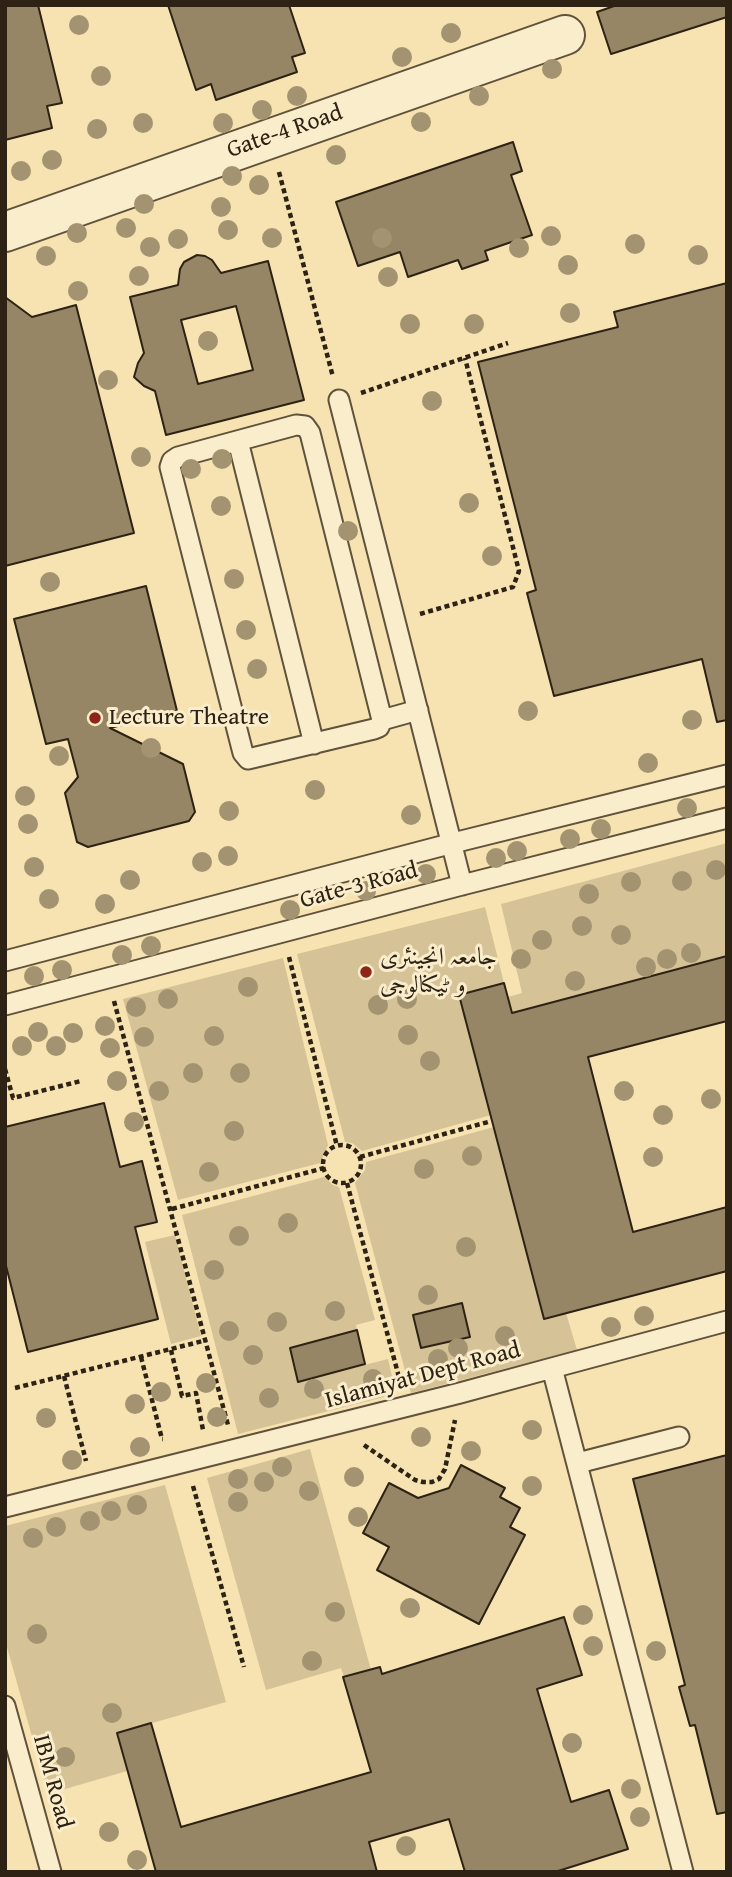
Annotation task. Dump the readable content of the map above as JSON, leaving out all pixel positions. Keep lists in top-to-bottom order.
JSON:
{
  "streets": {
    "street": ["Gate-4 Road"],
    "lane": ["Gate-3 Road", "Islamiyat Dept Road", "IBM Road"]
  },
  "places": ["Lecture Theatre", "جامعہ انجینئری و ٹیکنالوجی"]
}
